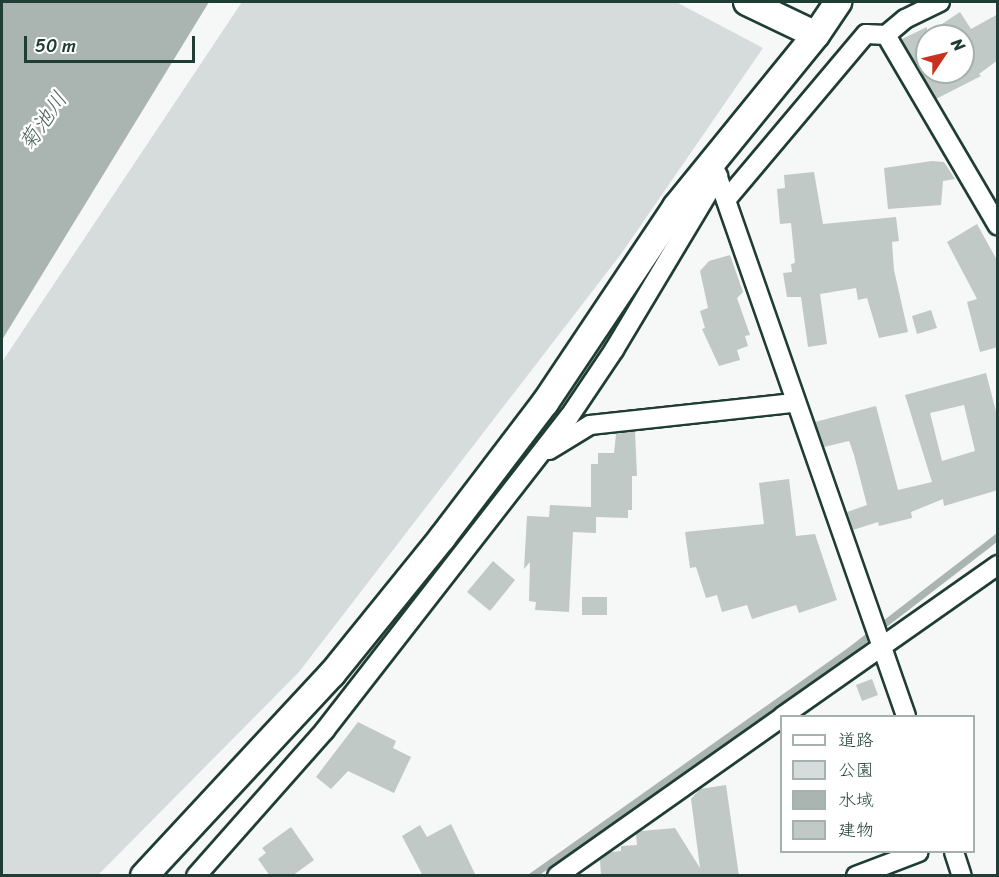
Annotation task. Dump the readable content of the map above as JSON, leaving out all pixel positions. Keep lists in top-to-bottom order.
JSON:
{
  "water": ["菊池川"],
  "legend": [
    "道路",
    "公園",
    "水域",
    "建物"
  ],
  "scale_bar": "50 m",
  "north": "top right"
}
